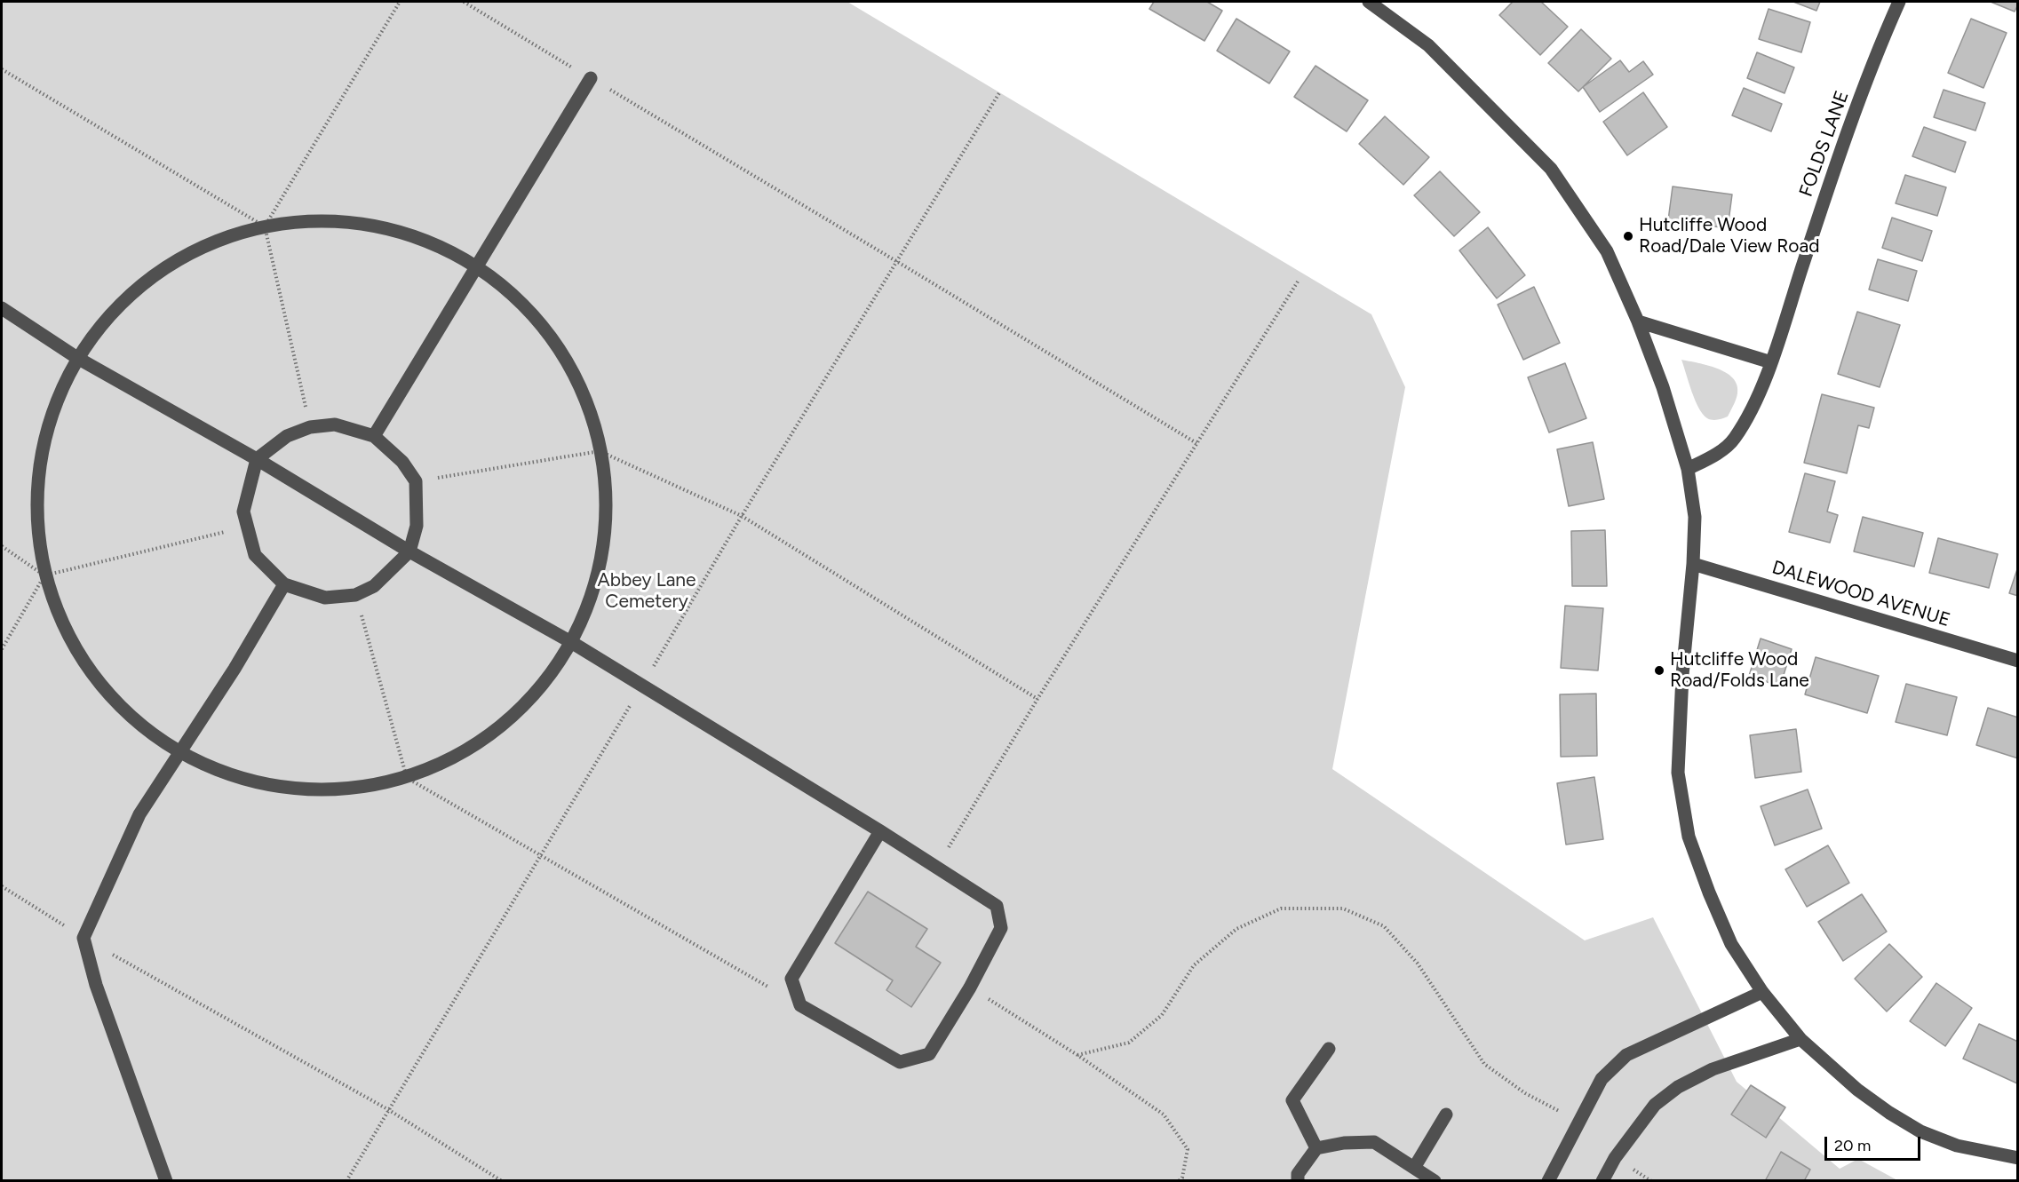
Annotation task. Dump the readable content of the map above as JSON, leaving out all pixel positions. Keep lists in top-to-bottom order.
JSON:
{
  "streets": {
    "street": ["FOLDS LANE", "DALEWOOD AVENUE"]
  },
  "parks": ["Abbey Lane Cemetery"],
  "places": ["Hutcliffe Wood Road/Dale View Road", "Hutcliffe Wood Road/Folds Lane"],
  "scale_bar": "20 m"
}
